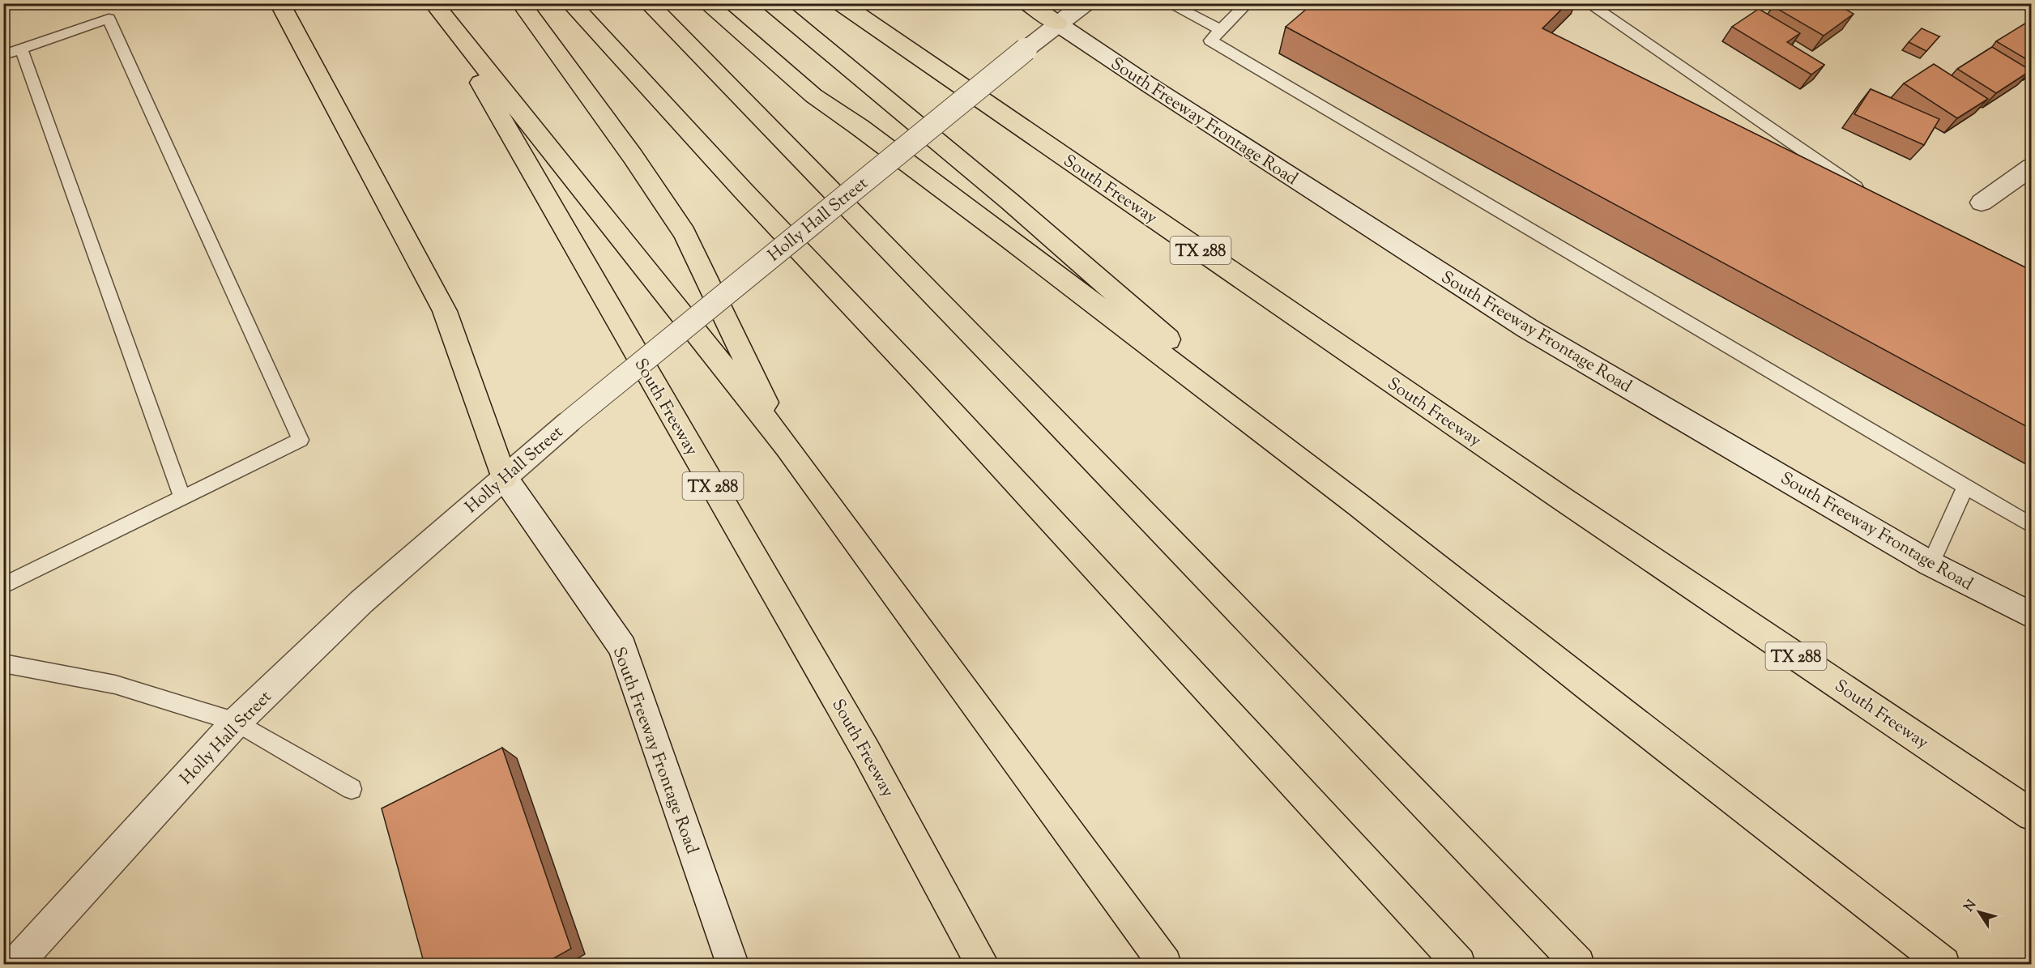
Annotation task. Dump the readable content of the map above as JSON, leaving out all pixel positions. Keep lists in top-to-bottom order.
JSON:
{
  "streets": {
    "highway": ["South Freeway", "TX 288"],
    "main road": ["South Freeway Frontage Road", "Holly Hall Street"]
  },
  "crossings": [
    ["South Freeway Frontage Road", "Holly Hall Street"]
  ],
  "north": "top left"
}
